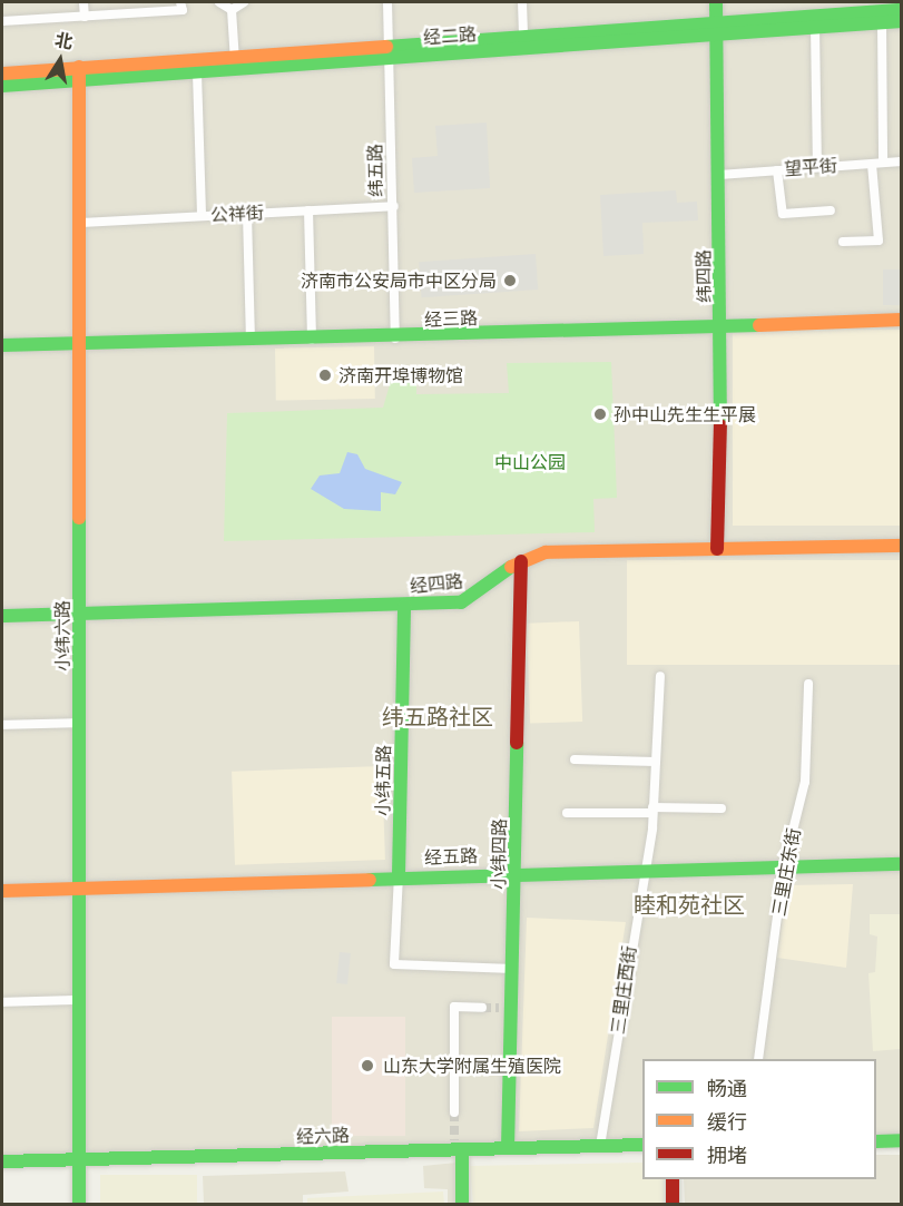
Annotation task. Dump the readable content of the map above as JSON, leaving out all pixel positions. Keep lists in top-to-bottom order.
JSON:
{
  "streets": {
    "street": [
      "经二路",
      "望平街",
      "纬五路",
      "公祥街",
      "纬四路",
      "经三路",
      "经四路",
      "小纬六路",
      "小纬五路",
      "小纬四路",
      "经五路",
      "三里庄东街",
      "三里庄西街",
      "经六路"
    ]
  },
  "crossings": [
    ["经二路", "纬五路"],
    ["经二路", "纬四路"],
    ["经二路", "小纬六路"],
    ["望平街", "纬四路"],
    ["纬五路", "公祥街"],
    ["纬五路", "经三路"],
    ["公祥街", "小纬六路"],
    ["纬四路", "经三路"],
    ["纬四路", "经四路"],
    ["经三路", "小纬六路"],
    ["经四路", "小纬六路"],
    ["经四路", "小纬五路"],
    ["经四路", "小纬四路"],
    ["小纬六路", "经五路"],
    ["小纬六路", "经六路"],
    ["小纬五路", "经五路"],
    ["小纬四路", "经五路"],
    ["小纬四路", "经六路"],
    ["经五路", "三里庄东街"],
    ["经五路", "三里庄西街"],
    ["三里庄西街", "经六路"]
  ],
  "districts": ["纬五路社区", "睦和苑社区"],
  "parks": ["中山公园"],
  "places": [
    "济南市公安局市中区分局",
    "济南开埠博物馆",
    "孙中山先生生平展",
    "山东大学附属生殖医院"
  ],
  "legend": ["畅通", "缓行", "拥堵"],
  "north": "top"
}
